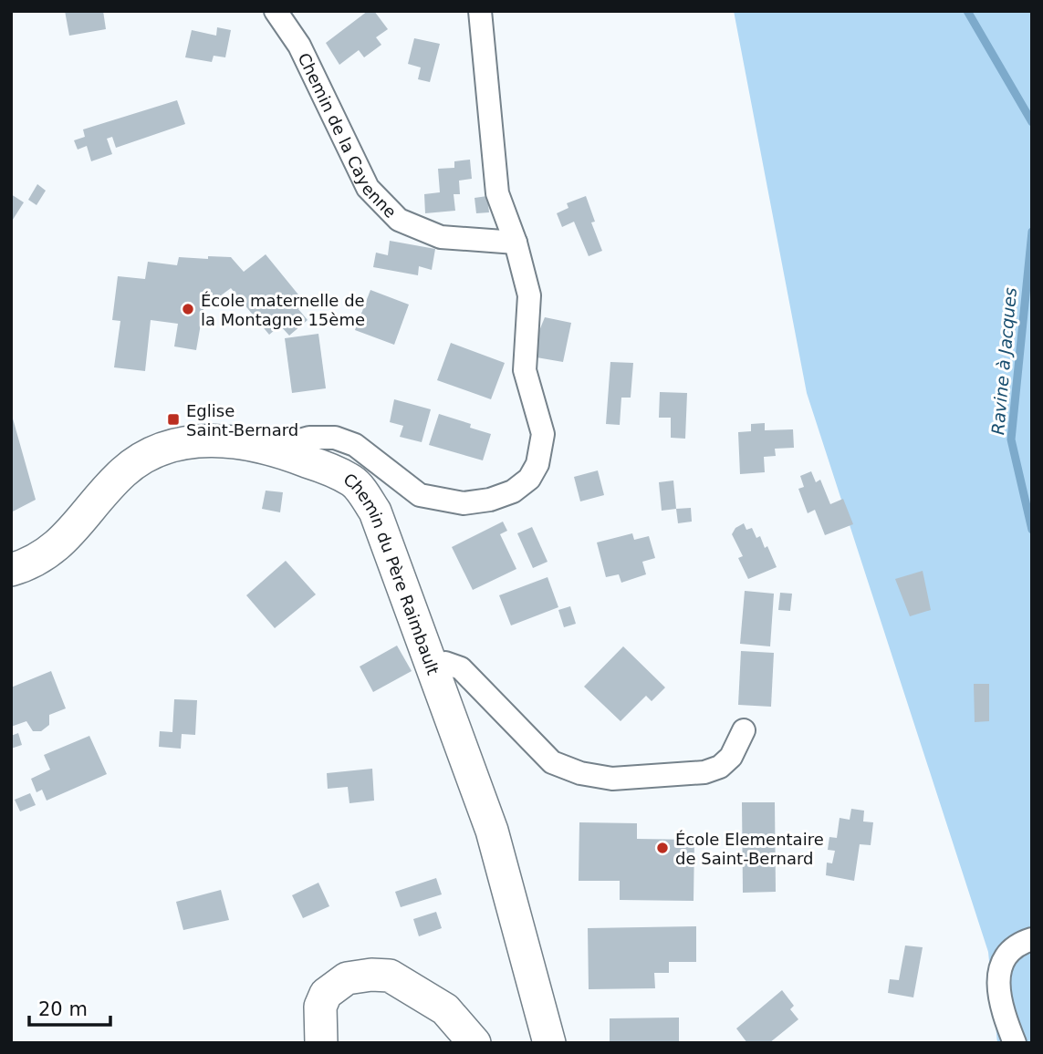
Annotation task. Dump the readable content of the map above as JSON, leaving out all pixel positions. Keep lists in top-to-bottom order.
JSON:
{
  "streets": {
    "street": ["Chemin de la Cayenne", "Chemin du Père Raimbault"]
  },
  "water": ["Ravine à Jacques"],
  "places": {
    "other": ["École maternelle de la Montagne 15ème", "École Elementaire de Saint-Bernard"],
    "transit": ["Eglise Saint-Bernard"]
  },
  "scale_bar": "20 m"
}
